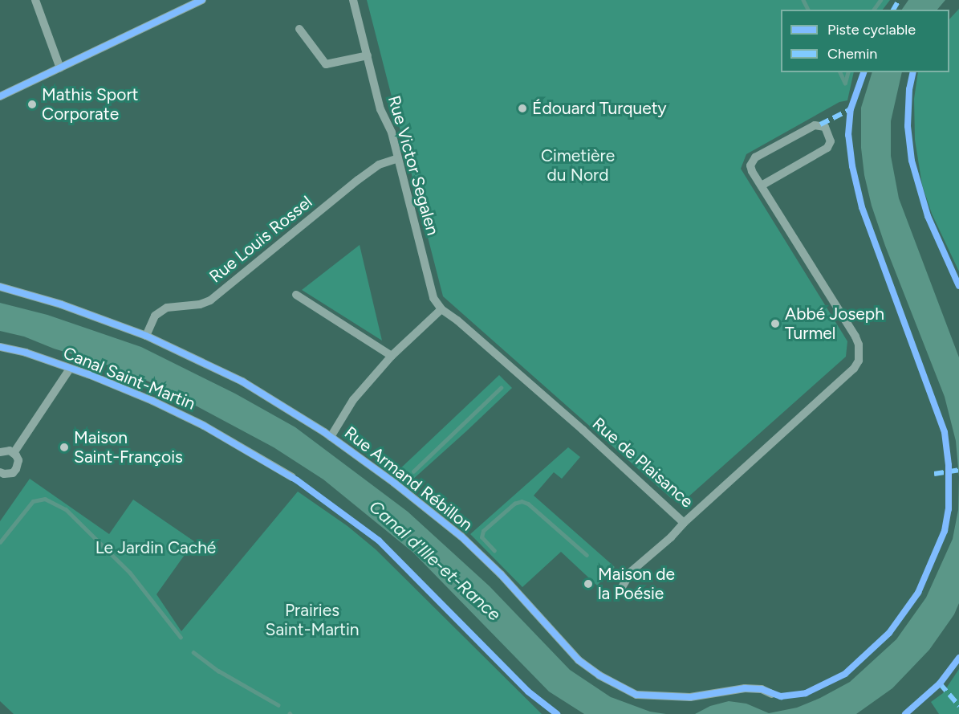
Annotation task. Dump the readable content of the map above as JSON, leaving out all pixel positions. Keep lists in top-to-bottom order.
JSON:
{
  "streets": {
    "street": [
      "Rue Victor Segalen",
      "Rue Louis Rossel",
      "Canal Saint-Martin",
      "Rue de Plaisance",
      "Rue Armand Rébillon"
    ]
  },
  "crossings": [
    ["Rue Victor Segalen", "Rue Louis Rossel"],
    ["Rue Victor Segalen", "Rue de Plaisance"],
    ["Rue Louis Rossel", "Rue Armand Rébillon"]
  ],
  "water": ["Canal d'Ille-et-Rance"],
  "parks": ["Cimetière du Nord", "Le Jardin Caché", "Prairies Saint-Martin"],
  "places": [
    "Mathis Sport Corporate",
    "Édouard Turquety",
    "Abbé Joseph Turmel",
    "Maison Saint-François",
    "Maison de la Poésie"
  ],
  "legend": ["Piste cyclable", "Chemin"]
}
